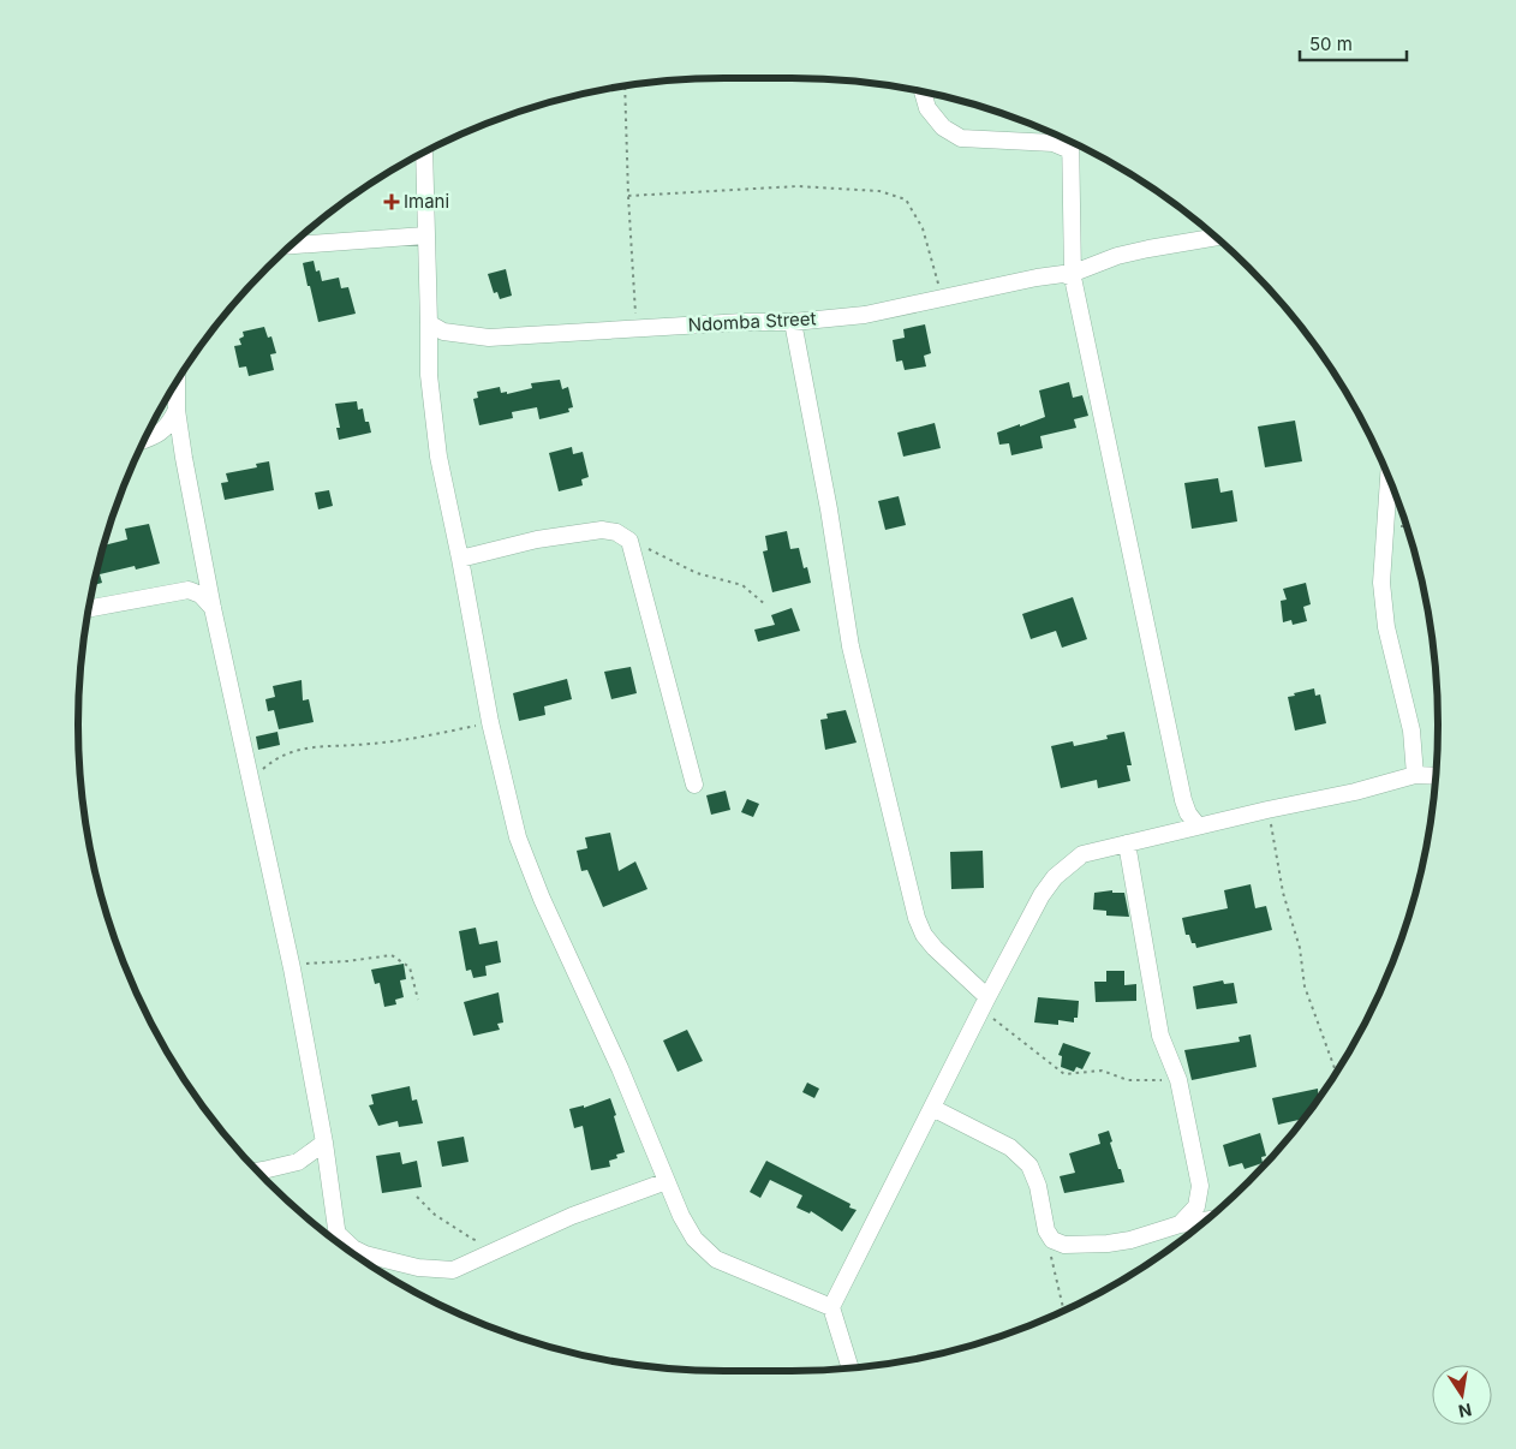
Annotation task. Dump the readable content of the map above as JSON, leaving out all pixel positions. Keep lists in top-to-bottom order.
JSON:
{
  "streets": {
    "street": ["Ndomba Street"]
  },
  "places": {
    "health": ["Imani"]
  },
  "scale_bar": "50 m",
  "north": "bottom"
}
